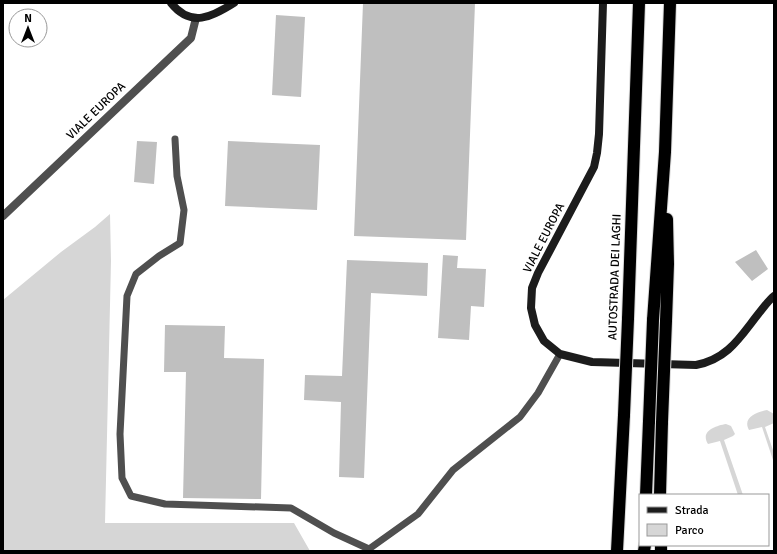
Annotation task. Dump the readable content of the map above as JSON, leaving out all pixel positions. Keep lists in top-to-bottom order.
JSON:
{
  "streets": {
    "highway": ["AUTOSTRADA DEI LAGHI"],
    "street": ["VIALE EUROPA"]
  },
  "legend": ["Strada", "Parco"],
  "north": "top"
}
